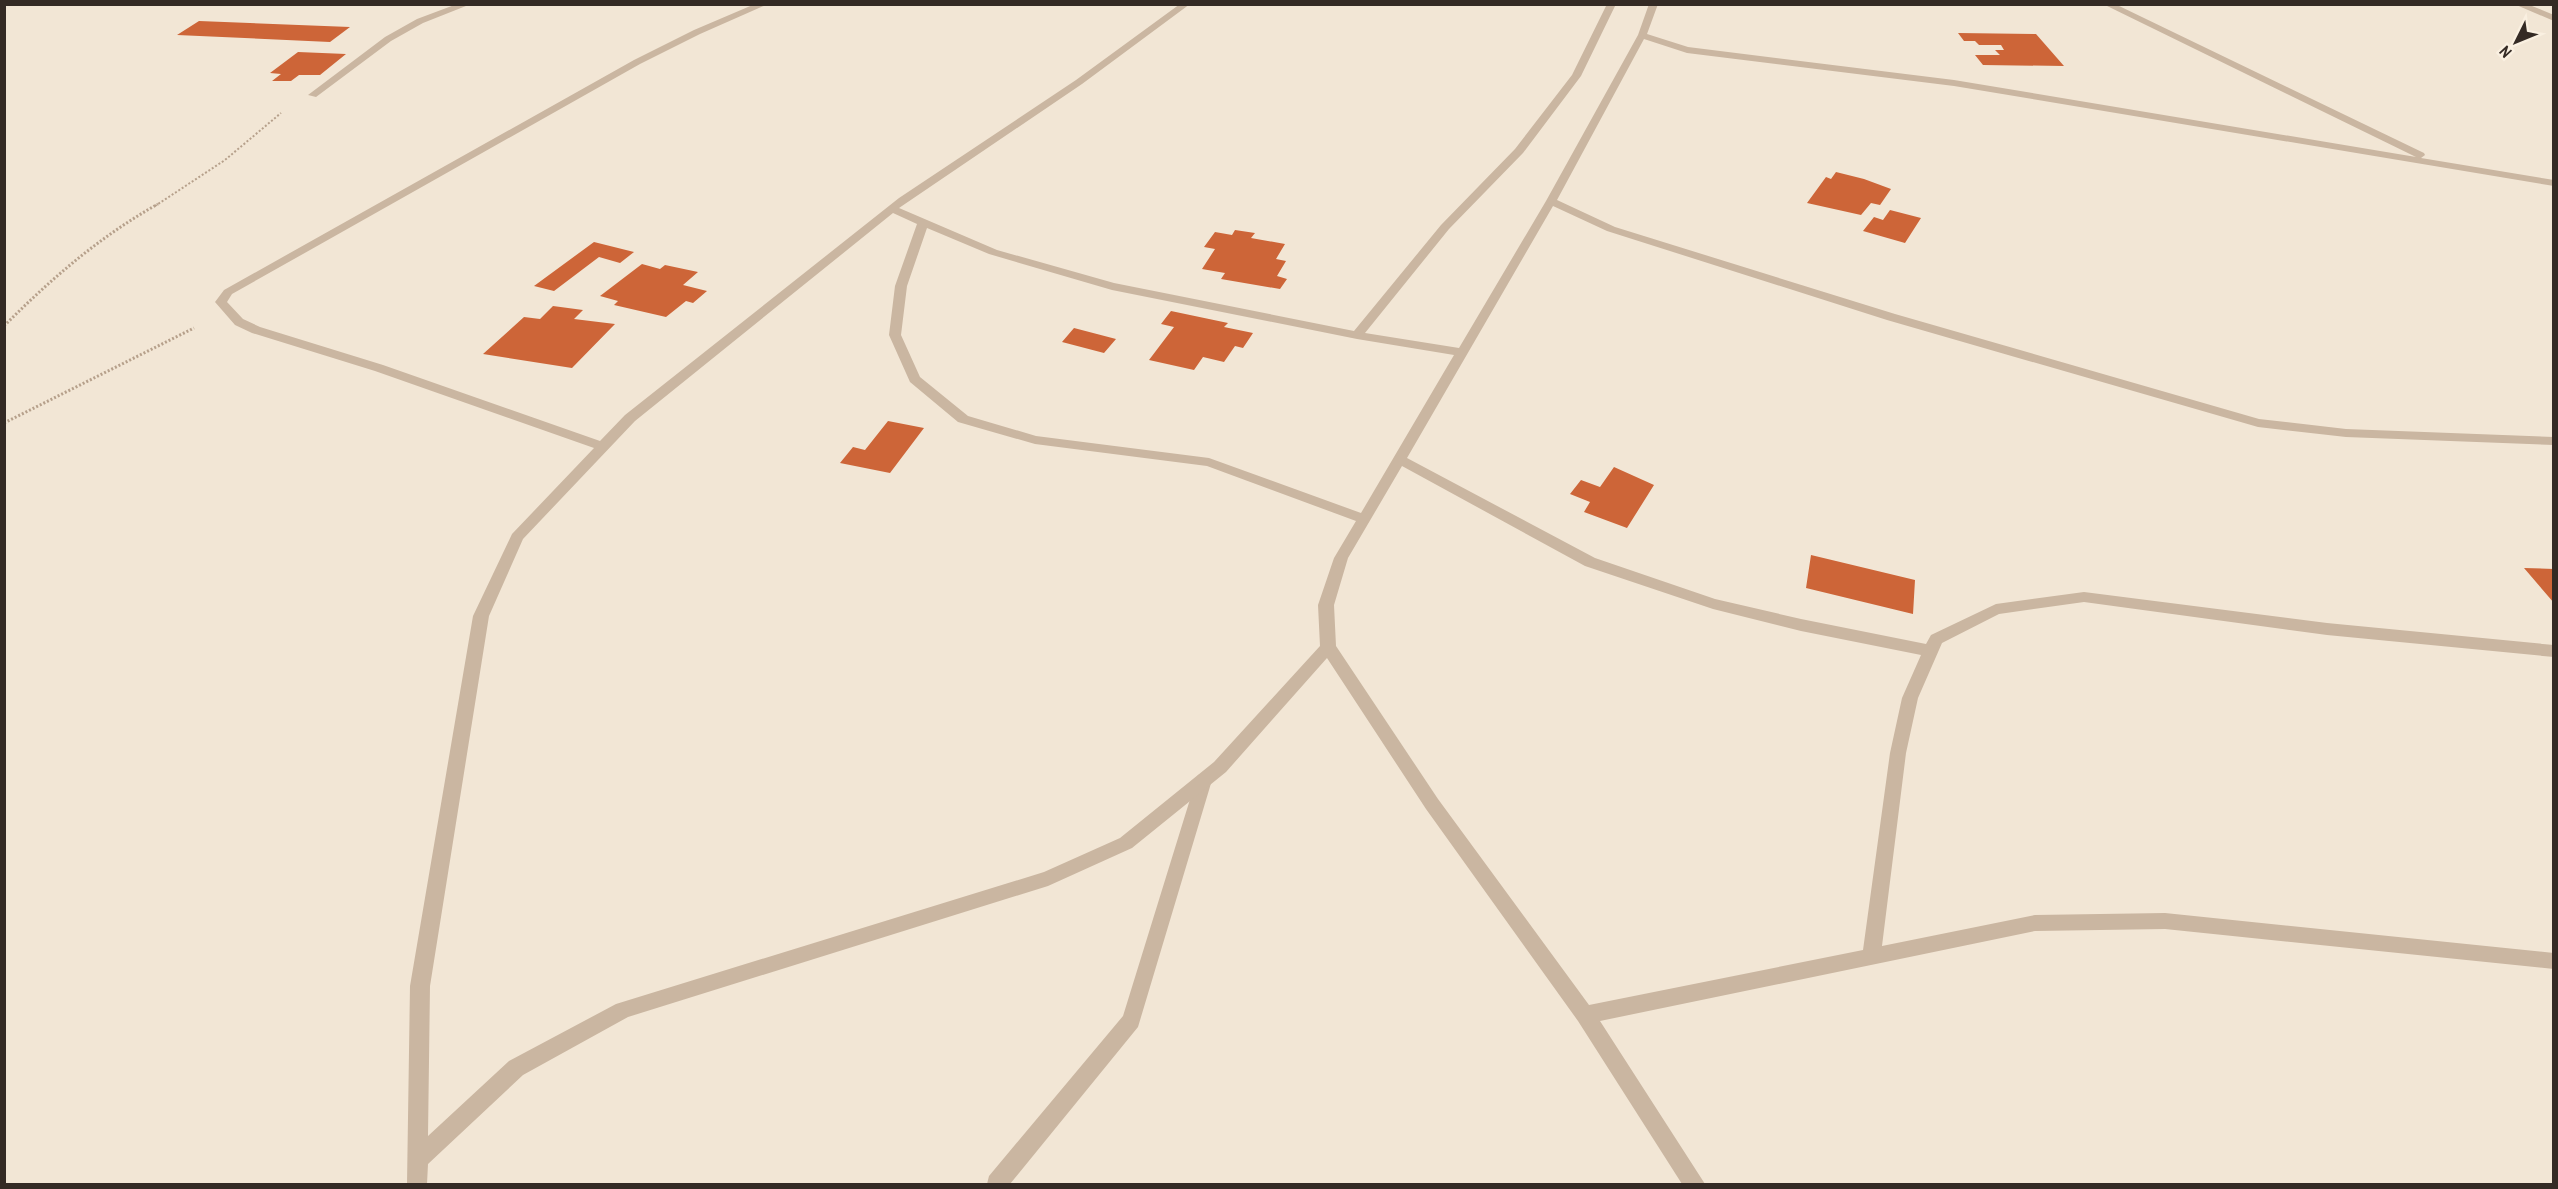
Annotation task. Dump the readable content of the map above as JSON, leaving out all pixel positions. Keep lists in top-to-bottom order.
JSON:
{
  "north": "bottom left"
}
